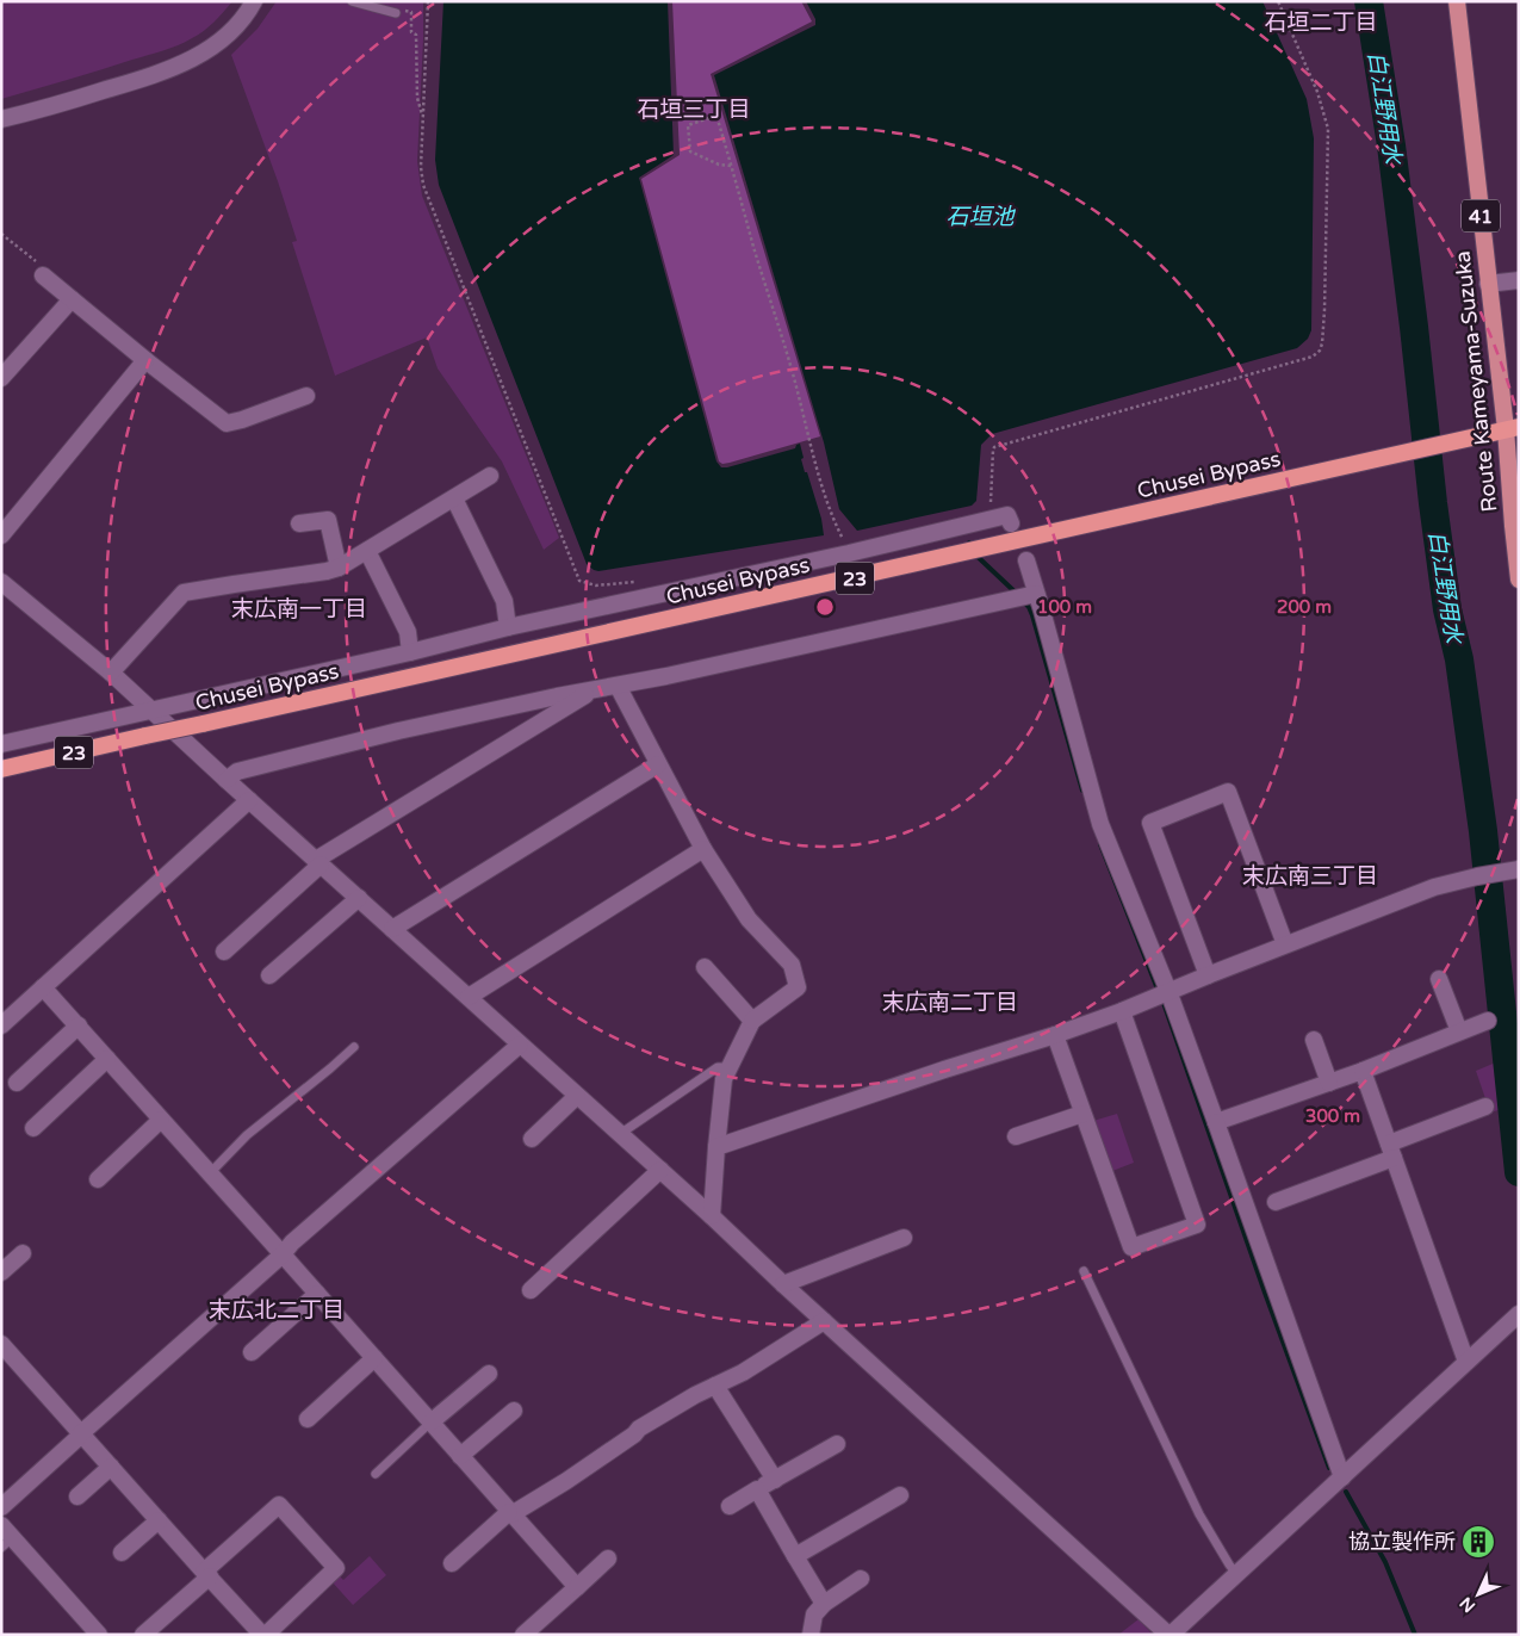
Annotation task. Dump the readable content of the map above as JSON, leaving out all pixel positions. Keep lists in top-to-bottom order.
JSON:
{
  "streets": {
    "highway": ["Chusei Bypass", "23"],
    "main road": ["41", "Route Kameyama-Suzuka"]
  },
  "crossings": [
    ["Route Kameyama-Suzuka", "Chusei Bypass"]
  ],
  "districts": [
    "石垣二丁目",
    "石垣三丁目",
    "末広南一丁目",
    "末広南三丁目",
    "末広南二丁目",
    "末広北二丁目"
  ],
  "water": ["白江野用水", "石垣池"],
  "places": {
    "building": ["協立製作所"]
  },
  "north": "bottom left",
  "rings": ["100 m", "200 m", "300 m"]
}
